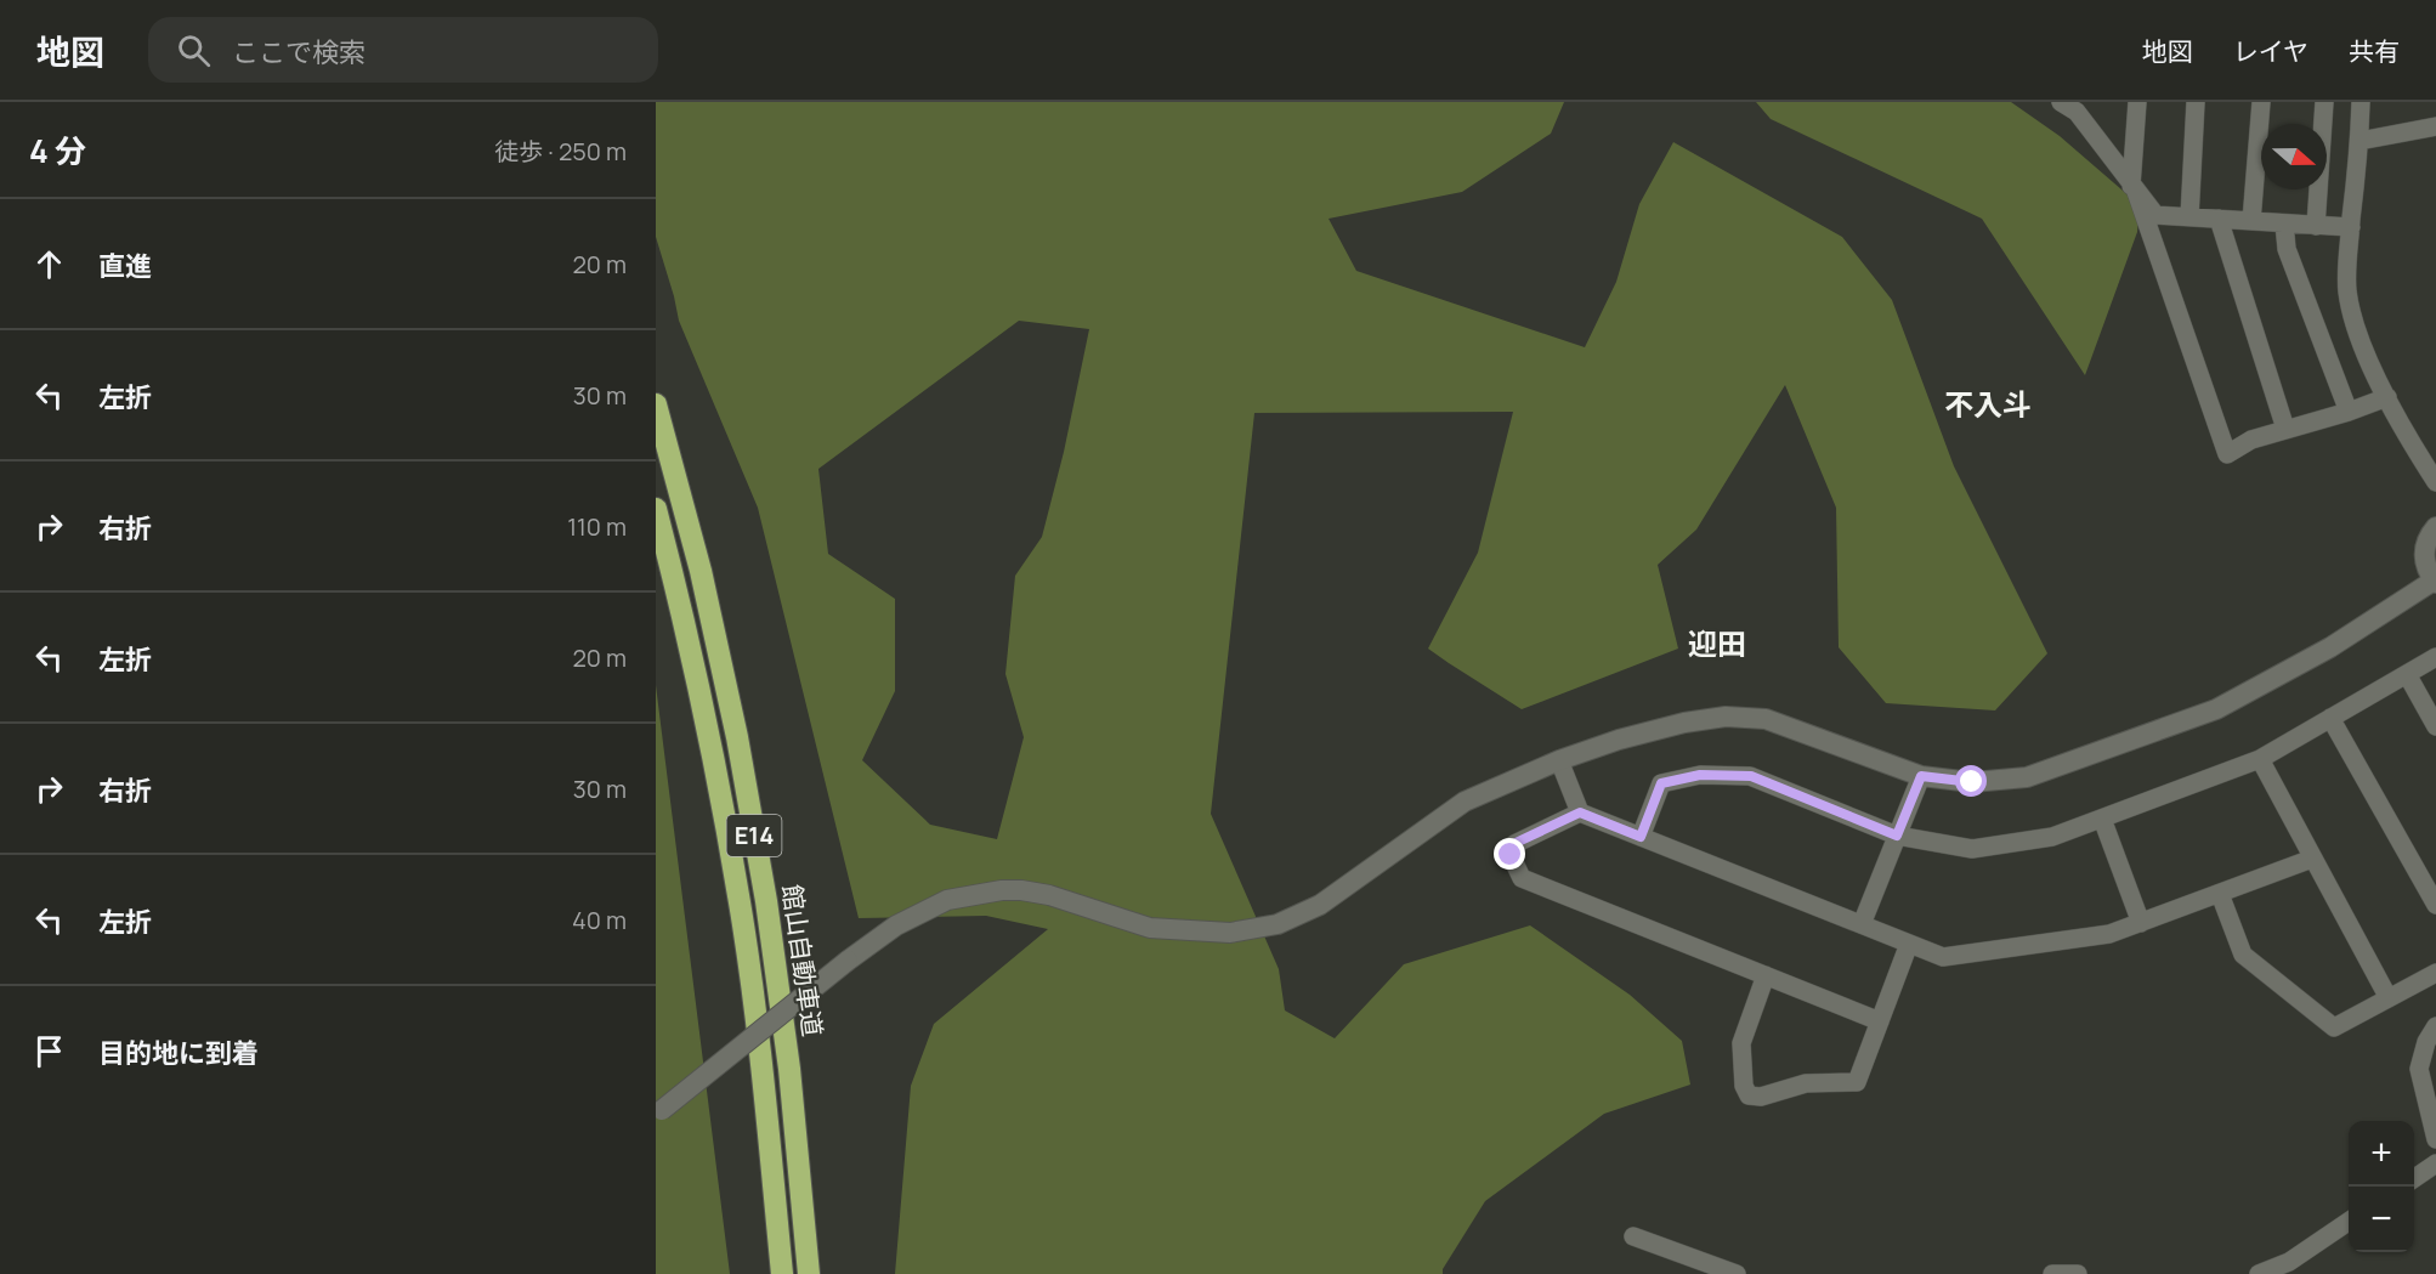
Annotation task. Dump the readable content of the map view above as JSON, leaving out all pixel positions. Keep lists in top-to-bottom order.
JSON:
{
  "streets": {
    "highway": ["E14", "館山自動車道"]
  },
  "districts": ["不入斗", "迎田"],
  "north": "right",
  "page": {
    "header": "地図",
    "search": "ここで検索",
    "nav": ["地図", "レイヤ", "共有"],
    "heading": ["4 分", "徒歩 · 250 m"],
    "list": [
      ["直進", "20 m"],
      ["左折", "30 m"],
      ["右折", "110 m"],
      ["左折", "20 m"],
      ["右折", "30 m"],
      ["左折", "40 m"],
      "目的地に到着"
    ],
    "map_buttons": ["+", "−"]
  }
}
